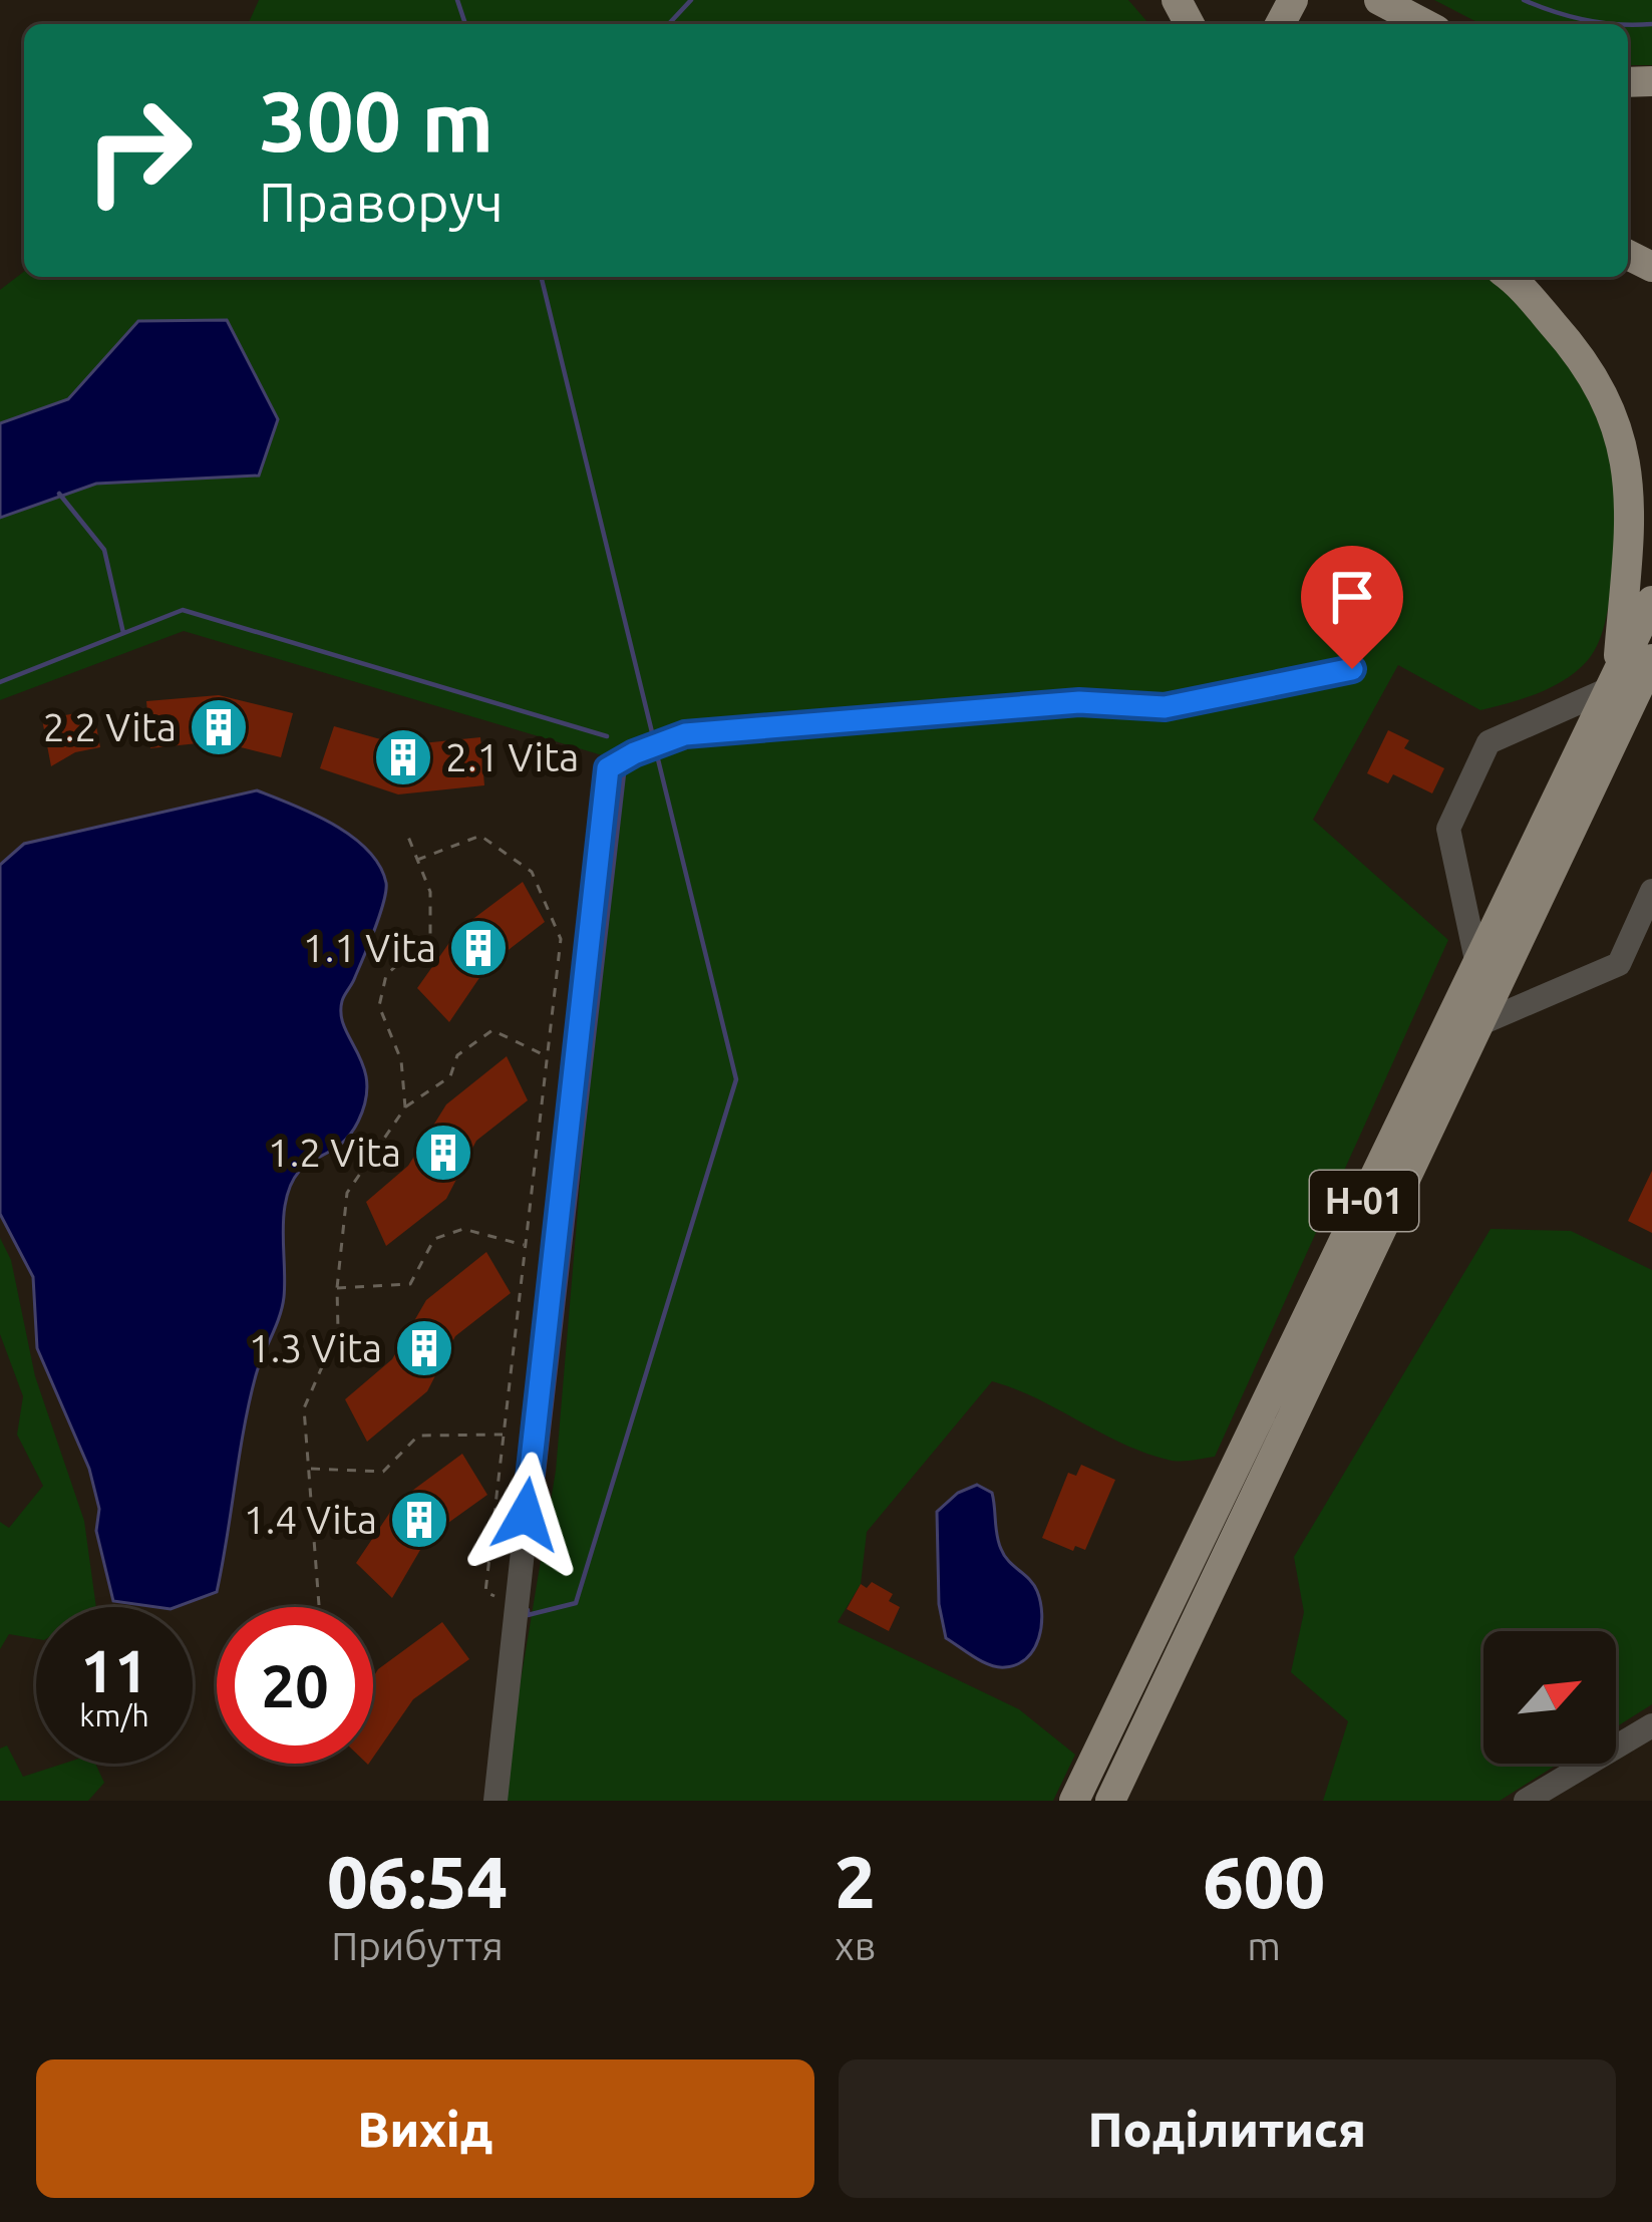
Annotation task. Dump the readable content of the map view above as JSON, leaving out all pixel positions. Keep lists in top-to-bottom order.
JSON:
{
  "streets": {
    "main road": ["Н-01"]
  },
  "places": {
    "building": [
      "2.2 Vita",
      "2.1 Vita",
      "1.1 Vita",
      "1.2 Vita",
      "1.3 Vita",
      "1.4 Vita"
    ]
  },
  "north": "top right",
  "page": {
    "turn": ["300 m", "Праворуч"],
    "speed": "11 km/h",
    "limit": "20",
    "eta": [
      "06:54",
      "Прибуття",
      "2",
      "хв",
      "600",
      "m"
    ],
    "buttons": ["Вихід", "Поділитися"]
  }
}
